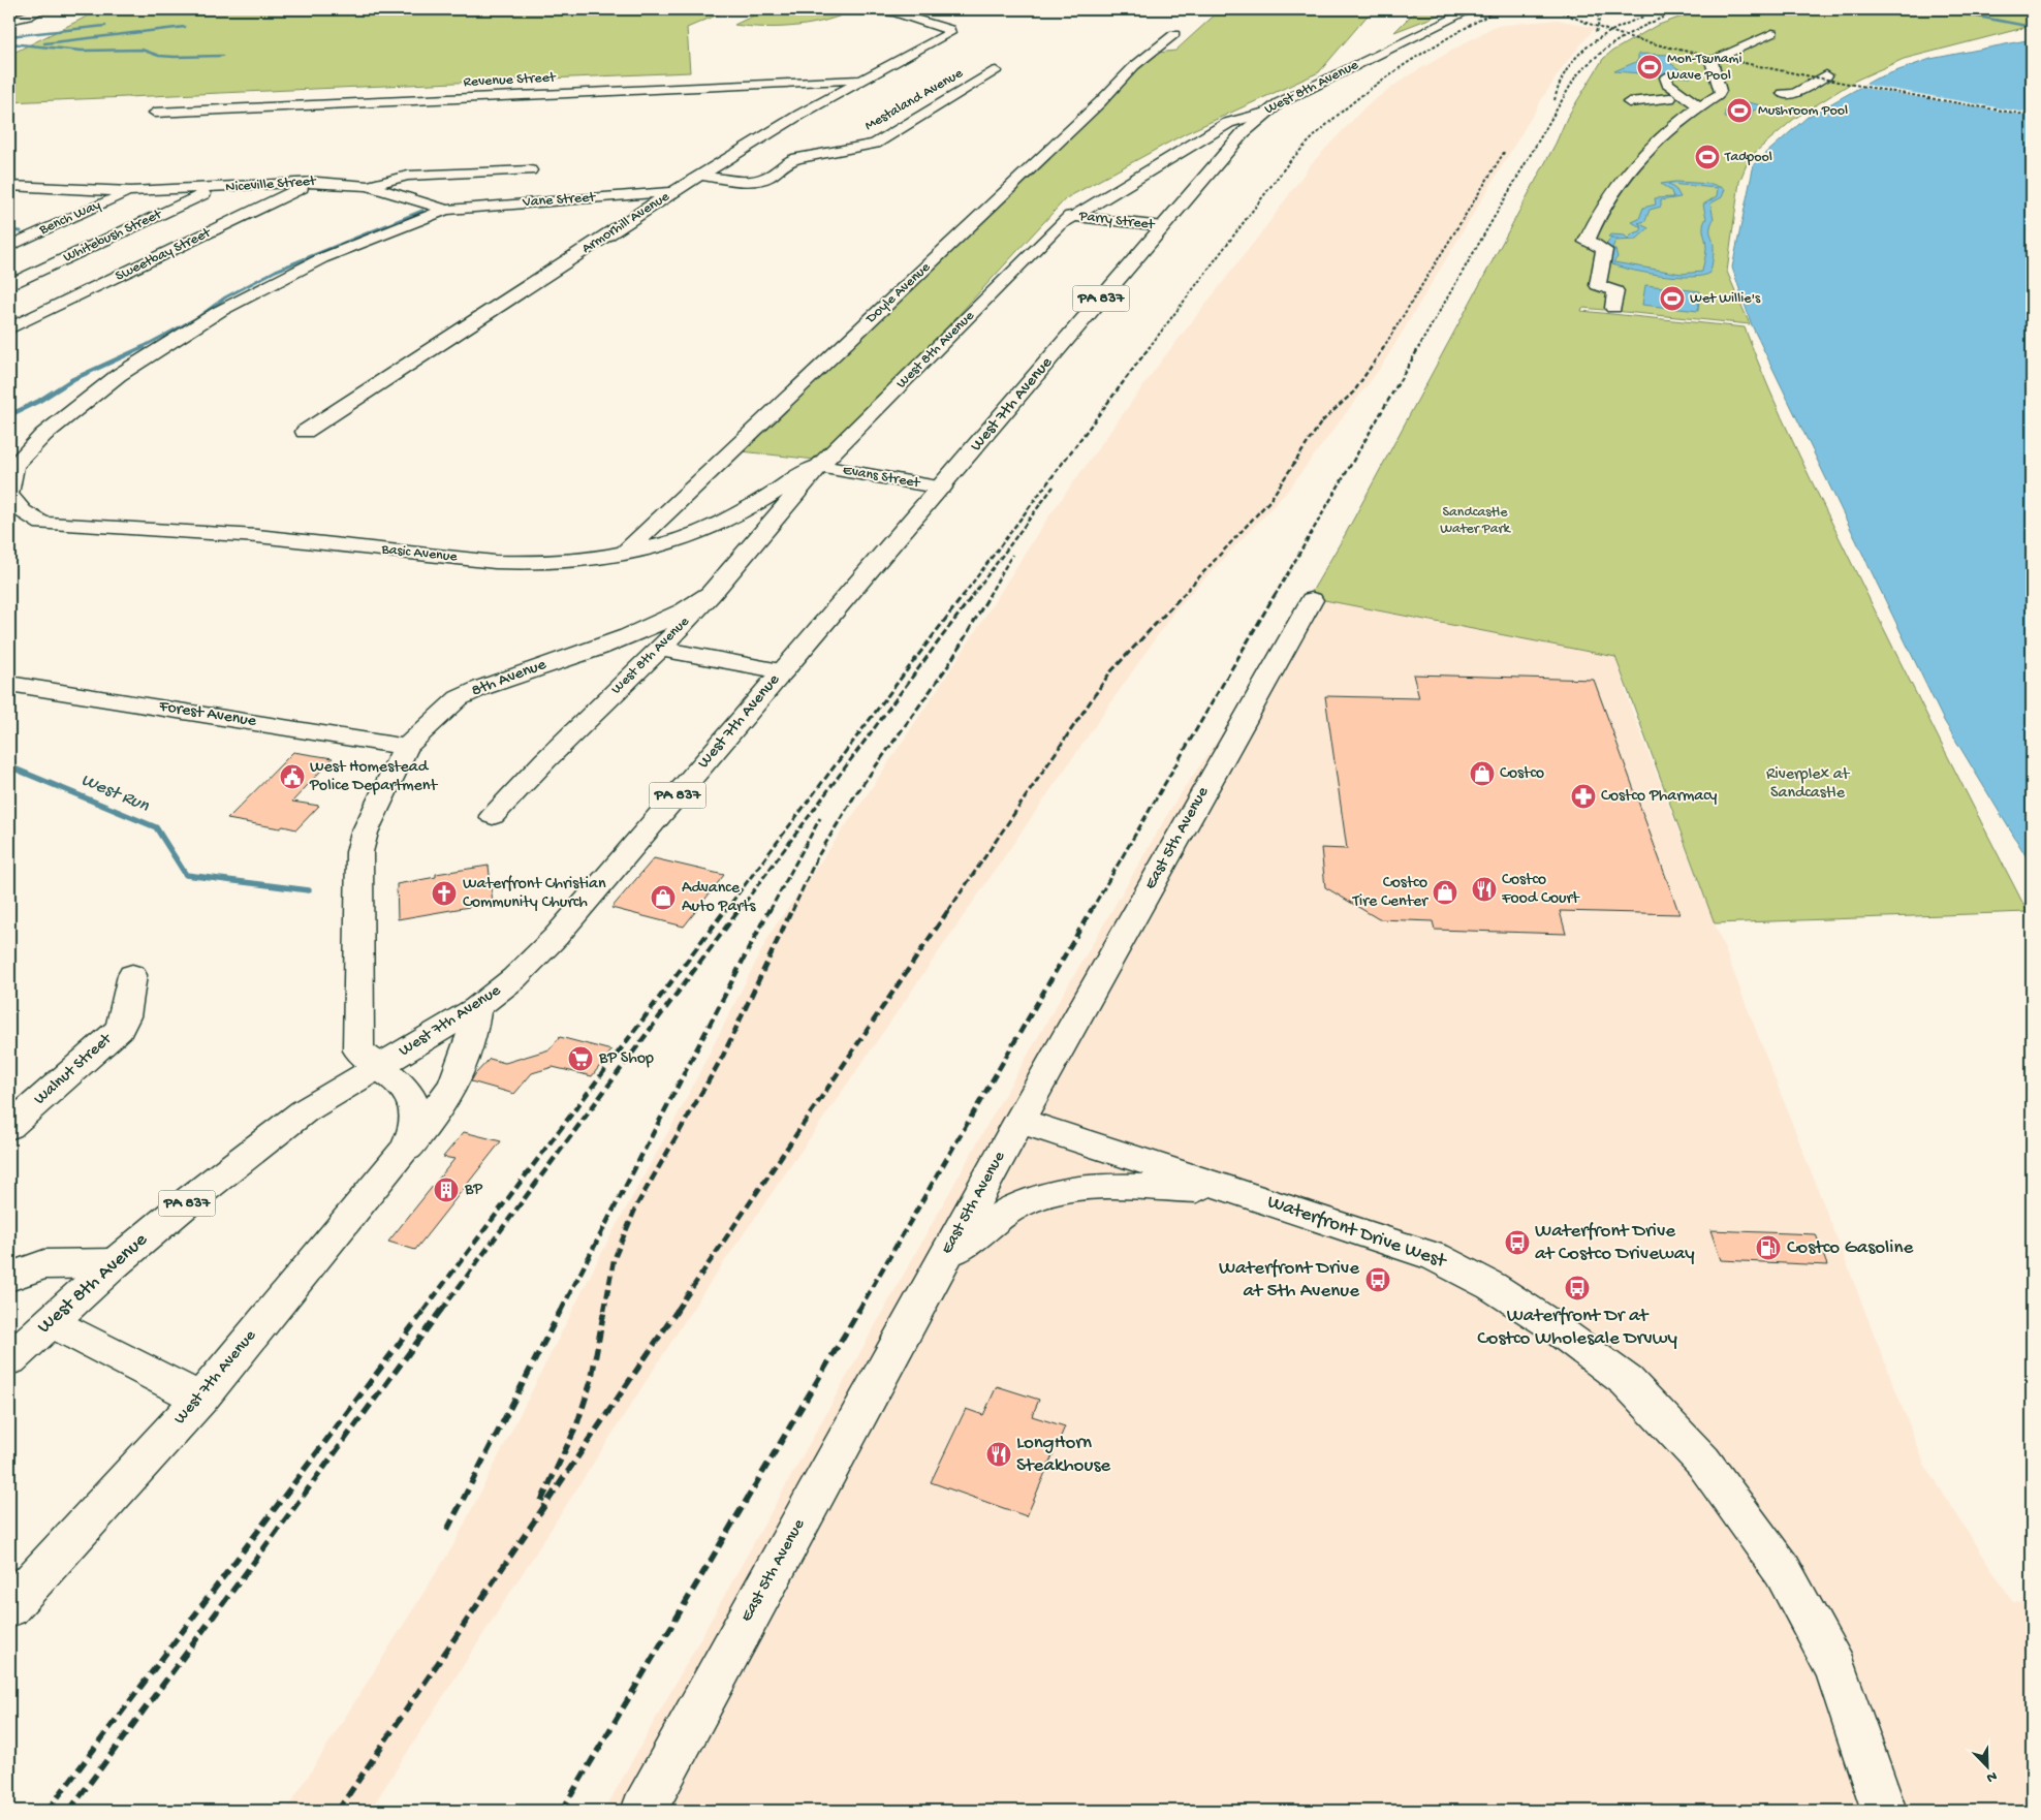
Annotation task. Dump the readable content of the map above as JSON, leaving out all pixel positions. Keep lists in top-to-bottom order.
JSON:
{
  "streets": {
    "street": [
      "Revenue Street",
      "West 8th Avenue",
      "Mestaland Avenue",
      "Niceville Street",
      "Vane Street",
      "Bench Way",
      "Parry Street",
      "Armorhill Avenue",
      "Whitebush Street",
      "Sweetbay Street",
      "Doyle Avenue",
      "PA 837",
      "West 7th Avenue",
      "Evans Street",
      "Basic Avenue",
      "8th Avenue",
      "Forest Avenue",
      "East 5th Avenue",
      "Walnut Street",
      "Waterfront Drive West"
    ]
  },
  "crossings": [
    ["Revenue Street", "Armorhill Avenue"],
    ["West 8th Avenue", "Parry Street"],
    ["West 8th Avenue", "West 7th Avenue"],
    ["West 8th Avenue", "Evans Street"],
    ["West 8th Avenue", "Basic Avenue"],
    ["West 8th Avenue", "8th Avenue"],
    ["Mestaland Avenue", "Armorhill Avenue"],
    ["Niceville Street", "Bench Way"],
    ["Niceville Street", "Whitebush Street"],
    ["Niceville Street", "Sweetbay Street"],
    ["Vane Street", "Armorhill Avenue"],
    ["Vane Street", "Basic Avenue"],
    ["Parry Street", "West 7th Avenue"],
    ["Doyle Avenue", "Basic Avenue"],
    ["West 7th Avenue", "Evans Street"],
    ["West 7th Avenue", "8th Avenue"],
    ["Evans Street", "Basic Avenue"],
    ["8th Avenue", "Forest Avenue"],
    ["East 5th Avenue", "Waterfront Drive West"]
  ],
  "water": ["West Run"],
  "parks": ["Sandcastle Water Park", "Riverplex at Sandcastle"],
  "places": {
    "sports": [
      "Mon-Tsunami Wave Pool",
      "Mushroom Pool",
      "Tadpool",
      "Wet Willie's"
    ],
    "shop": ["Costco", "Costco Tire Center", "Advance Auto Parts"],
    "public building": ["West Homestead Police Department"],
    "pharmacy": ["Costco Pharmacy"],
    "restaurant": ["Costco Food Court", "LongHorn Steakhouse"],
    "church": ["Waterfront Christian Community Church"],
    "supermarket": ["BP Shop"],
    "building": ["BP"],
    "bus stop": ["Waterfront Drive at Costco Driveway", "Waterfront Drive at 5th Avenue", "Waterfront Dr at Costco Wholesale Drvwy"],
    "fuel station": ["Costco Gasoline"]
  },
  "north": "bottom right"
}
